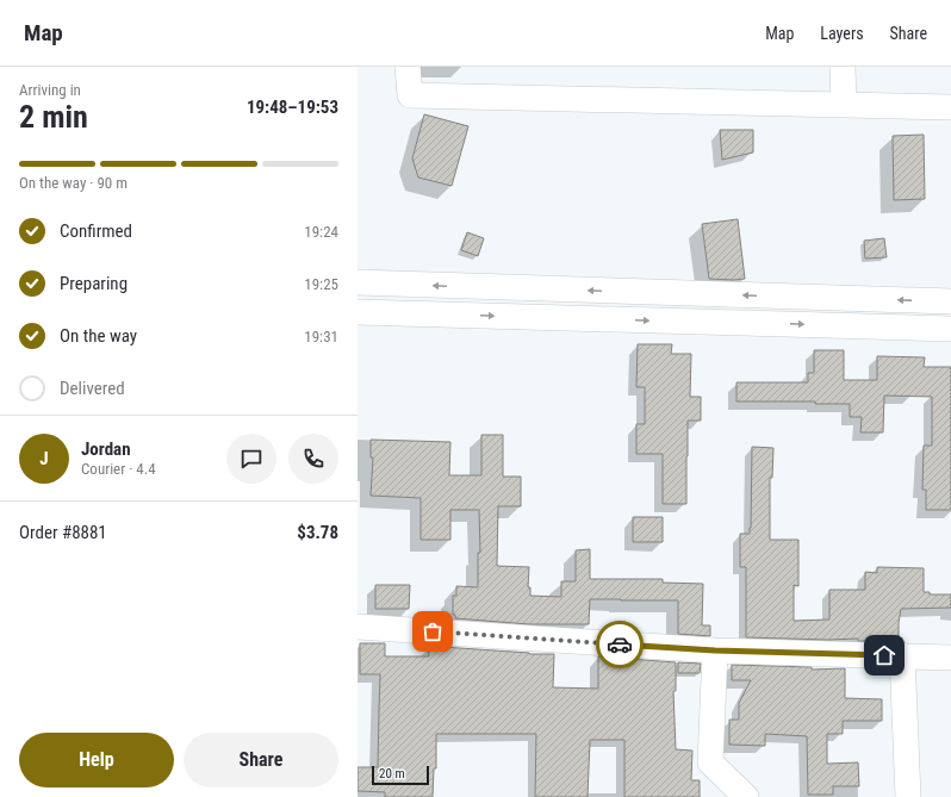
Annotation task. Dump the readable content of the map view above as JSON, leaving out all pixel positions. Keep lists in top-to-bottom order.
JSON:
{
  "scale_bar": "20 m",
  "page": {
    "header": "Map",
    "nav": ["Map", "Layers", "Share"],
    "heading": ["2 min", "Arriving in", "19:48–19:53"],
    "panel": [
      "Jordan",
      "Courier · 4.4",
      "Order #8881",
      "$3.78"
    ],
    "bar": "On the way · 90 m",
    "list": [
      ["Confirmed", "19:24"],
      ["Preparing", "19:25"],
      ["On the way", "19:31"],
      "Delivered"
    ],
    "round": "J",
    "buttons": ["Help", "Share"],
    "scale": "20 m"
  }
}
